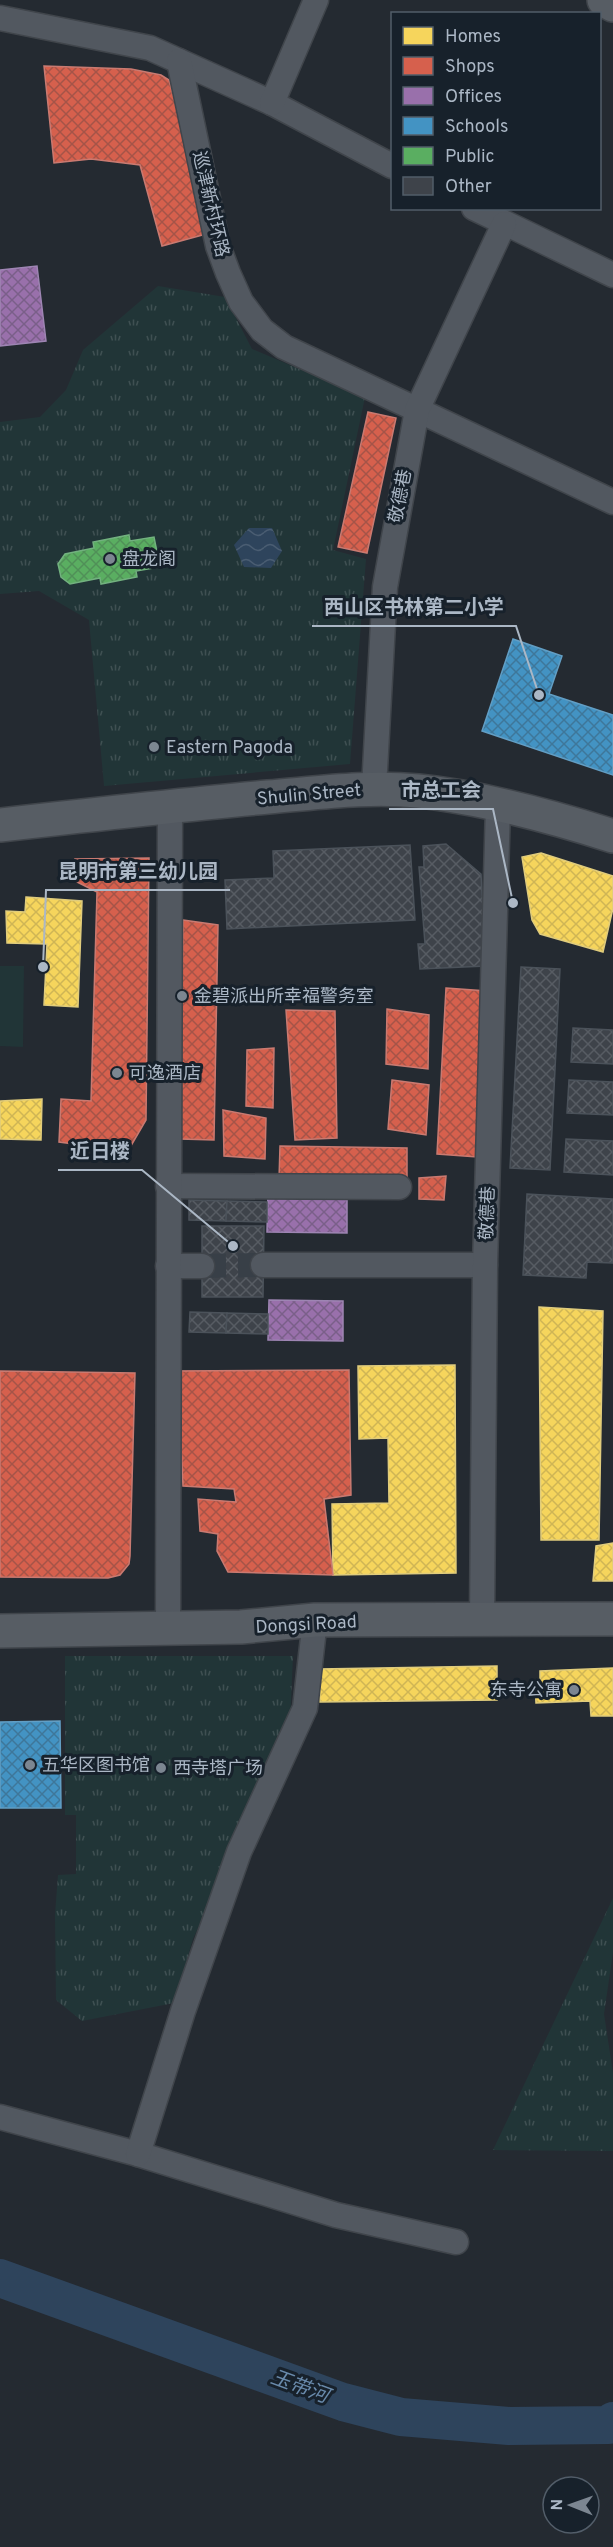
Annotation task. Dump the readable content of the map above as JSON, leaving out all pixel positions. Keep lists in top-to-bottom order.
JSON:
{
  "streets": {
    "street": [
      "巡津新村环路",
      "敬德巷",
      "Shulin Street",
      "Dongsi Road"
    ]
  },
  "crossings": [
    ["巡津新村环路", "敬德巷"],
    ["敬德巷", "Shulin Street"],
    ["敬德巷", "Dongsi Road"]
  ],
  "water": ["玉带河"],
  "places": [
    "盘龙阁",
    "西山区书林第二小学",
    "Eastern Pagoda",
    "市总工会",
    "昆明市第三幼儿园",
    "金碧派出所幸福警务室",
    "可逸酒店",
    "近日楼",
    "东寺公寓",
    "五华区图书馆",
    "西寺塔广场"
  ],
  "legend": [
    "Homes",
    "Shops",
    "Offices",
    "Schools",
    "Public",
    "Other"
  ],
  "north": "left"
}
